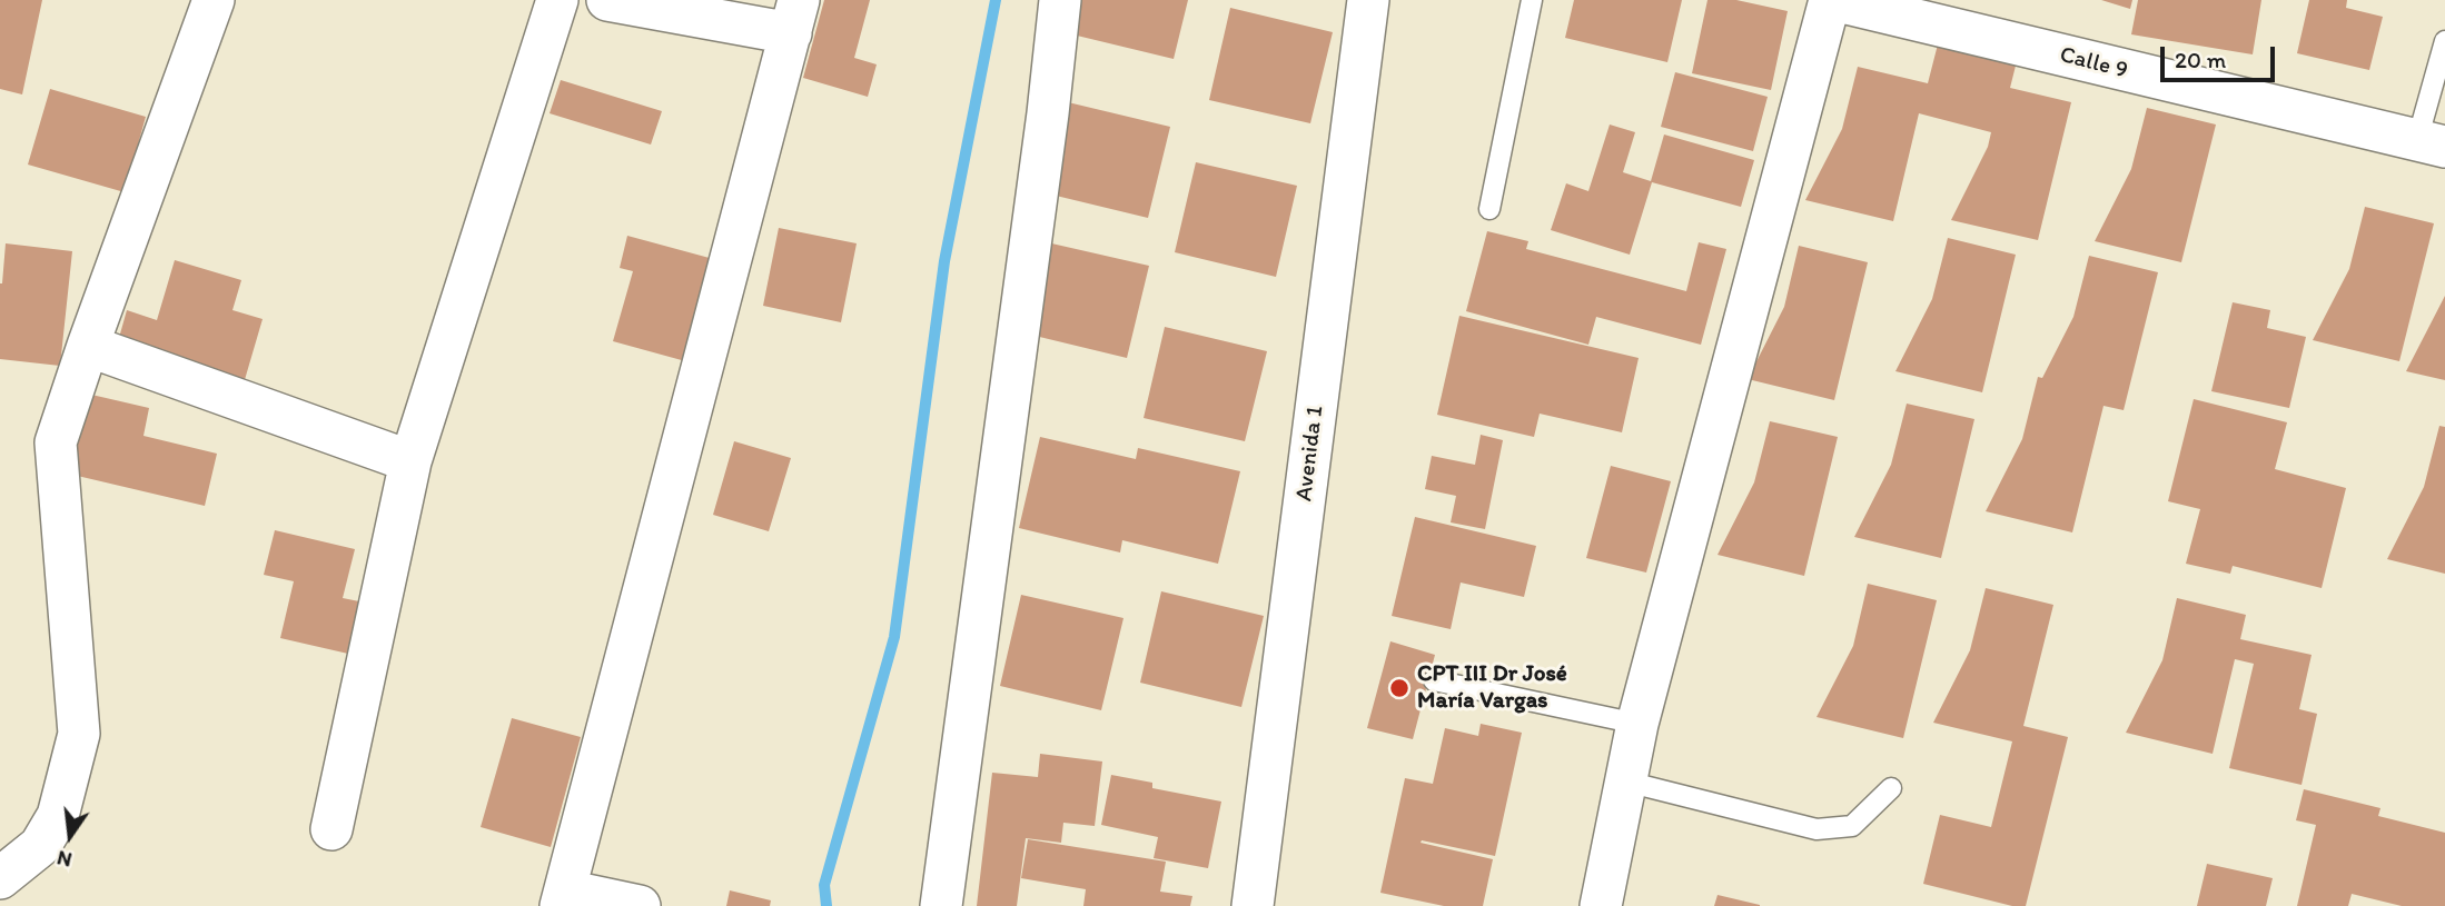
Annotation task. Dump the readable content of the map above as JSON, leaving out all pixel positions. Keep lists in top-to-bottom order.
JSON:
{
  "streets": {
    "street": ["Calle 9", "Avenida 1"]
  },
  "places": ["CPT III Dr José María Vargas"],
  "scale_bar": "20 m",
  "north": "bottom"
}
